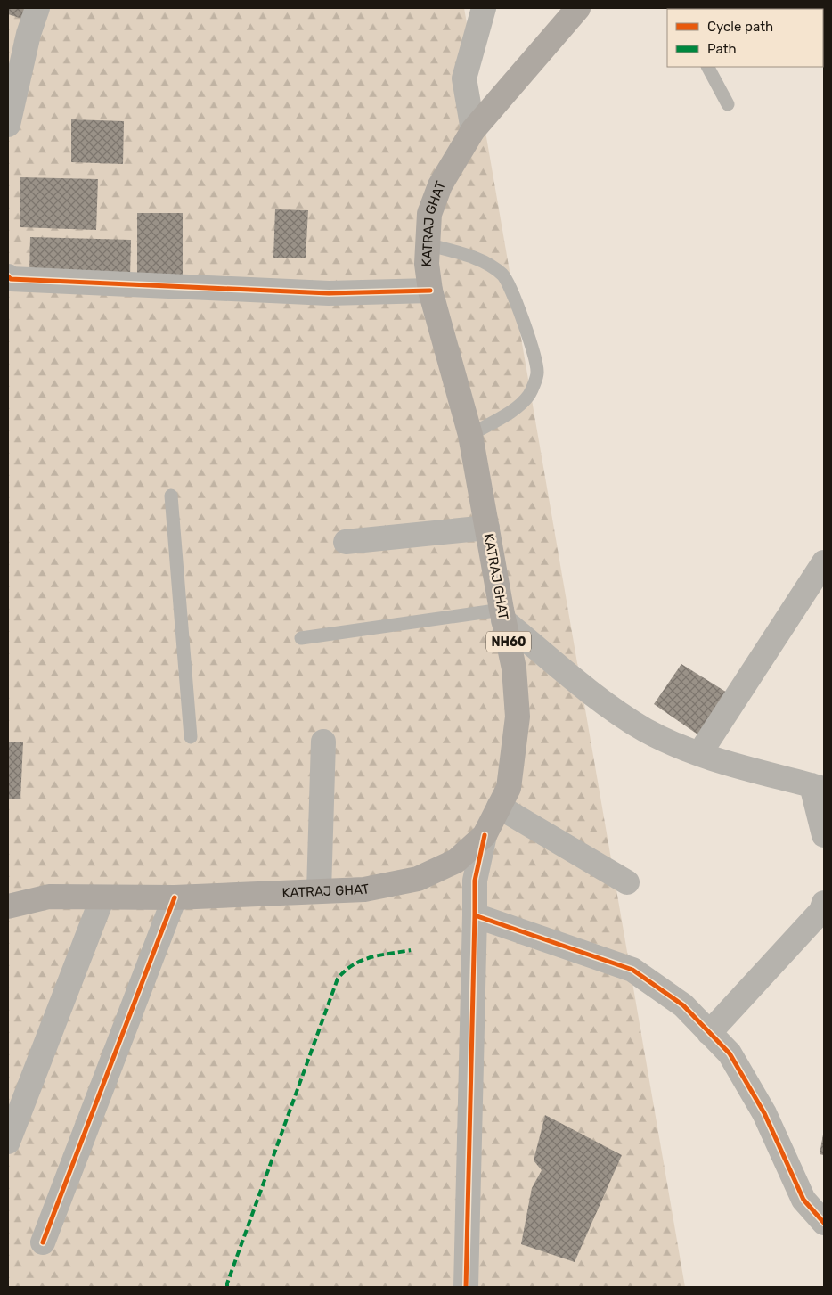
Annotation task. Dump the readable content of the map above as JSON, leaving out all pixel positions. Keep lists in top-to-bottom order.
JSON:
{
  "streets": {
    "highway": ["KATRAJ GHAT", "NH60"]
  },
  "legend": ["Cycle path", "Path"]
}
